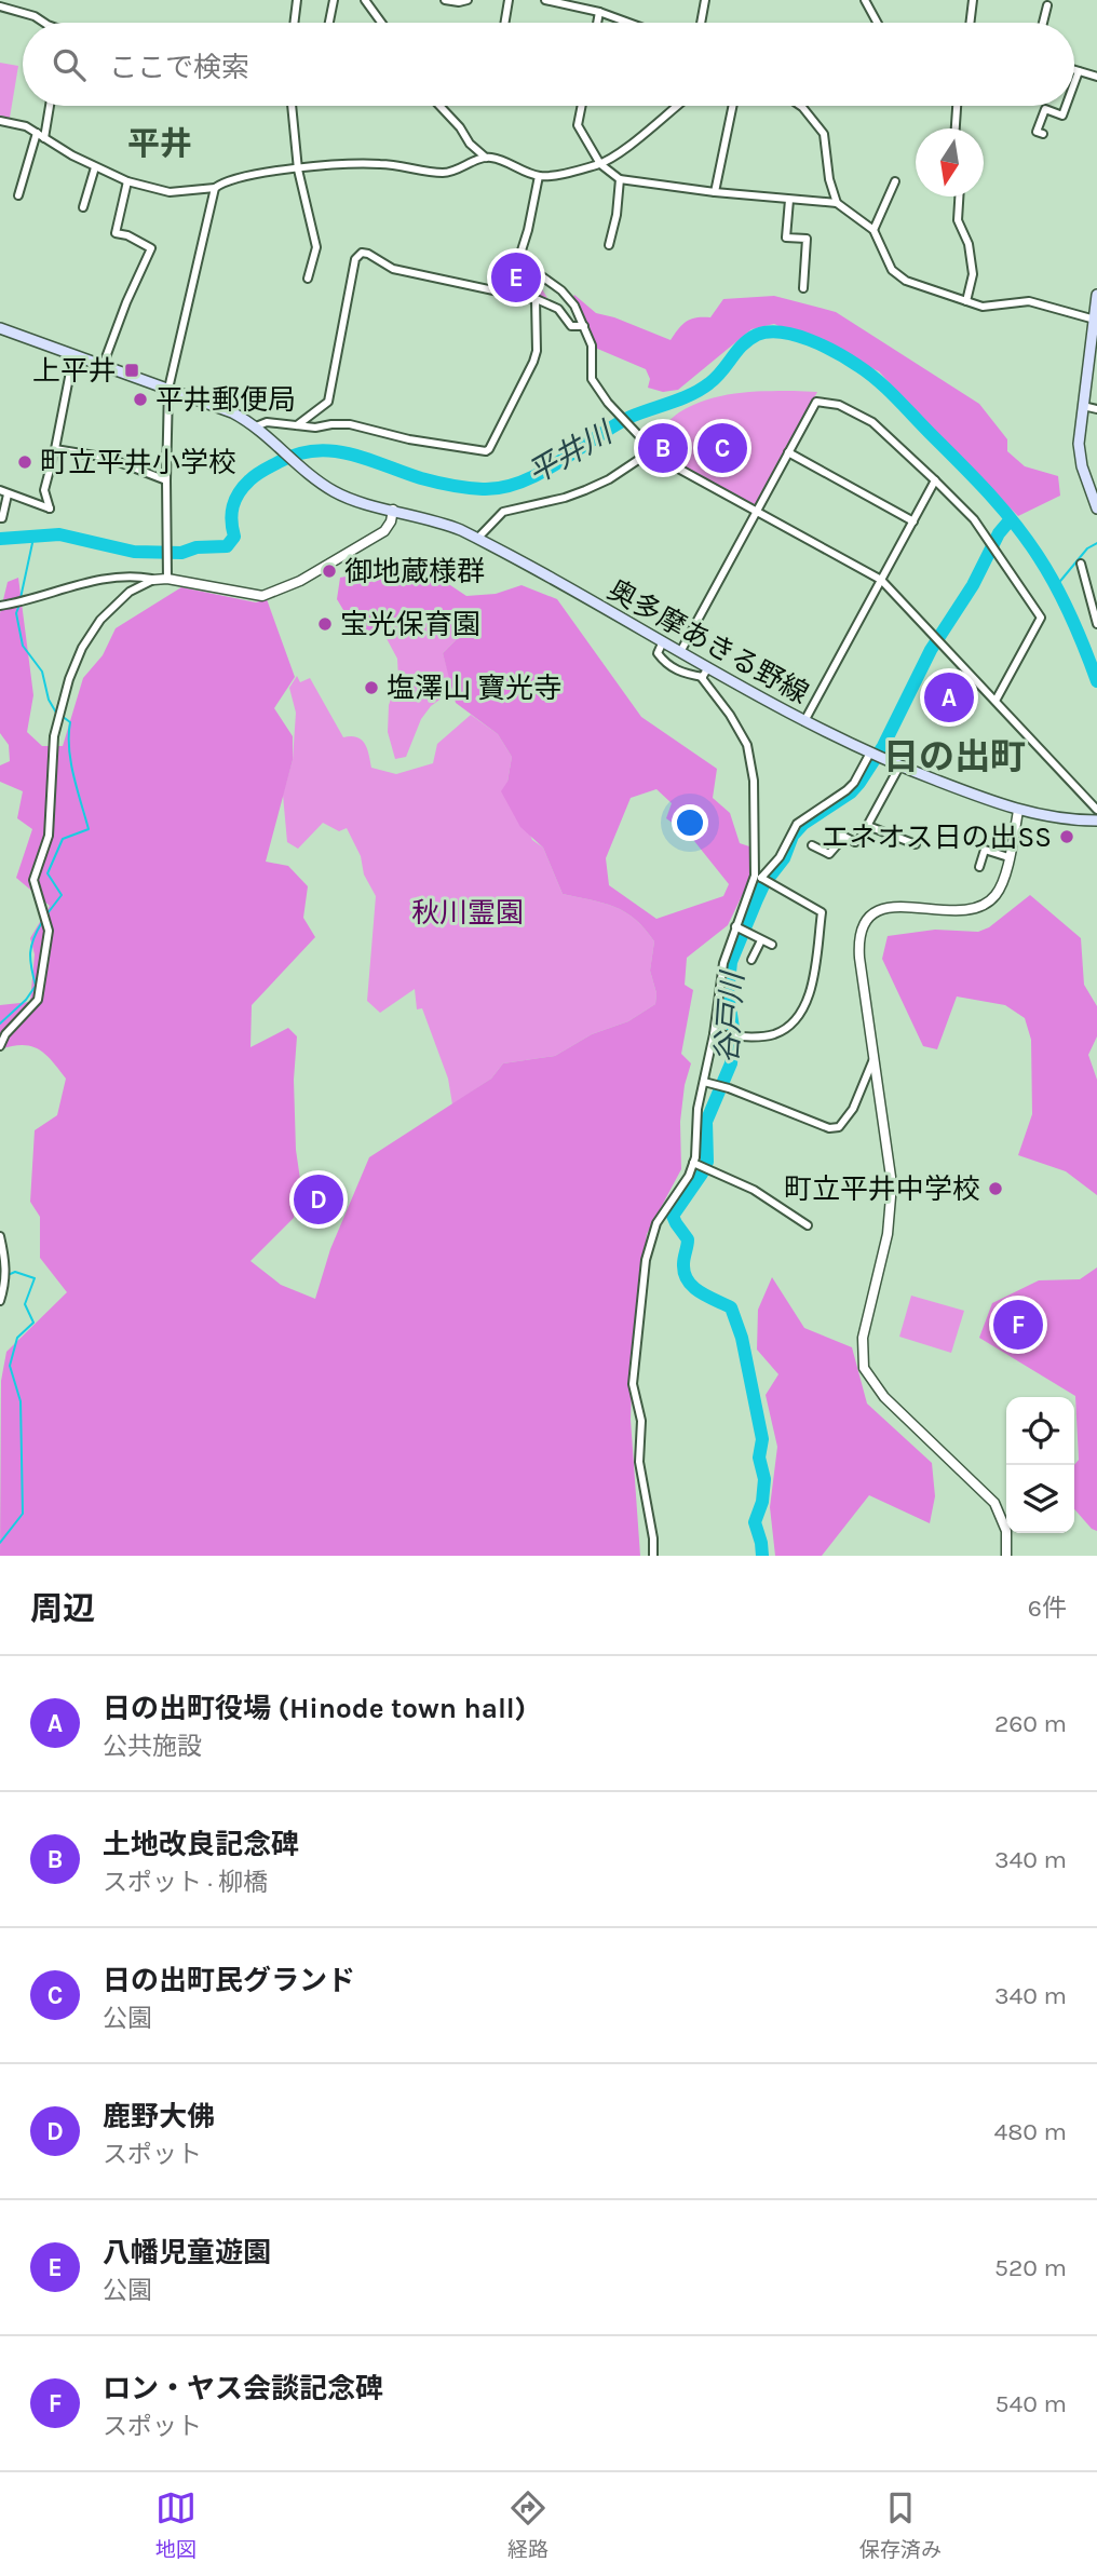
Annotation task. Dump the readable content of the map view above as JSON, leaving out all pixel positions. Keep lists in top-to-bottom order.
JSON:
{
  "streets": {
    "main road": ["奥多摩あきる野線"]
  },
  "districts": ["平井", "日の出町"],
  "water": ["平井川", "谷戸川"],
  "parks": ["秋川霊園"],
  "places": {
    "transit": ["上平井"],
    "other": [
      "平井郵便局",
      "町立平井小学校",
      "御地蔵様群",
      "宝光保育園",
      "塩澤山 寶光寺",
      "エネオス日の出SS",
      "町立平井中学校"
    ]
  },
  "north": "bottom",
  "page": {
    "search": "ここで検索",
    "pins": [
      "E",
      "B",
      "C",
      "A",
      "D",
      "F"
    ],
    "heading": ["周辺", "6件"],
    "list": [
      {
        "mark": "A",
        "name": "日の出町役場 (Hinode town hall)",
        "note": "公共施設",
        "value": "260 m"
      },
      {
        "mark": "B",
        "name": "土地改良記念碑",
        "note": "スポット · 柳橋",
        "value": "340 m"
      },
      {
        "mark": "C",
        "name": "日の出町民グランド",
        "note": "公園",
        "value": "340 m"
      },
      {
        "mark": "D",
        "name": "鹿野大佛",
        "note": "スポット",
        "value": "480 m"
      },
      {
        "mark": "E",
        "name": "八幡児童遊園",
        "note": "公園",
        "value": "520 m"
      },
      {
        "mark": "F",
        "name": "ロン・ヤス会談記念碑",
        "note": "スポット",
        "value": "540 m"
      }
    ],
    "nav": ["地図", "経路", "保存済み"]
  }
}
